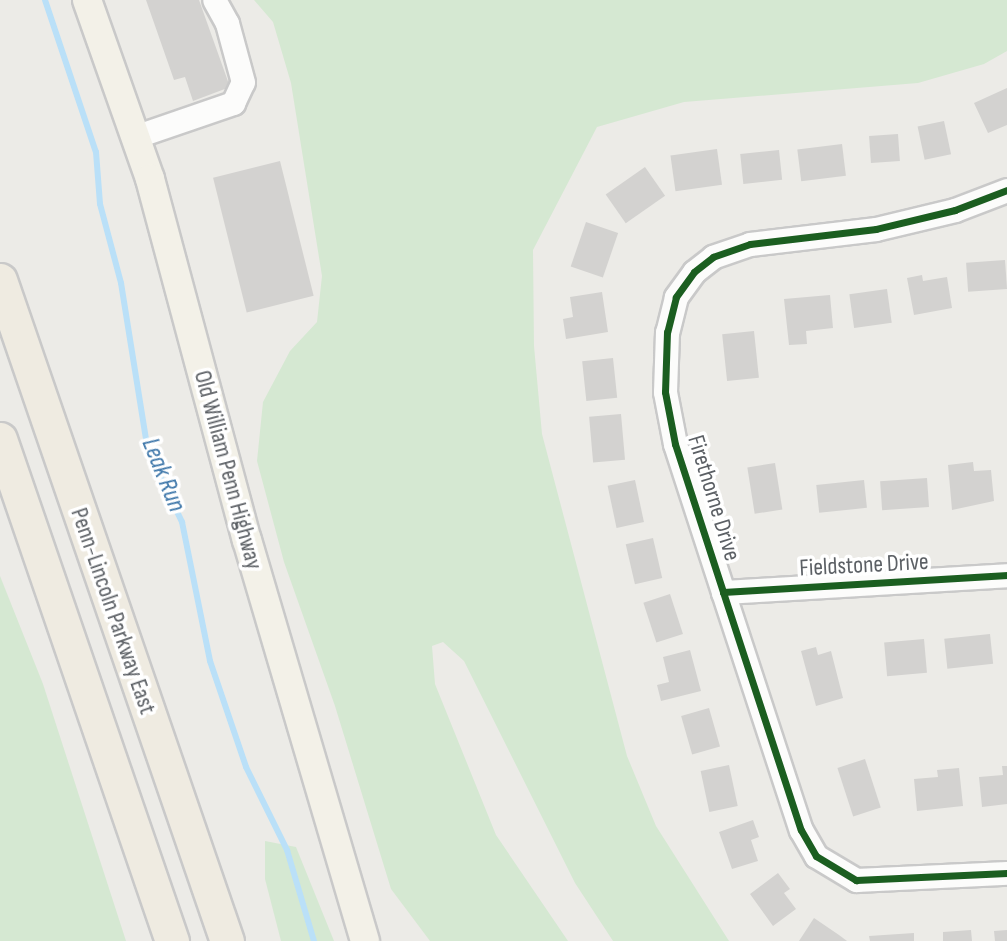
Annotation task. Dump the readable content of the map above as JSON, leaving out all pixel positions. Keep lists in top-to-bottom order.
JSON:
{
  "streets": {
    "highway": ["Penn-Lincoln Parkway East"],
    "main road": ["Old William Penn Highway"],
    "street": ["Firethorne Drive", "Fieldstone Drive"]
  },
  "crossings": [
    ["Firethorne Drive", "Fieldstone Drive"]
  ],
  "water": ["Leak Run"]
}
